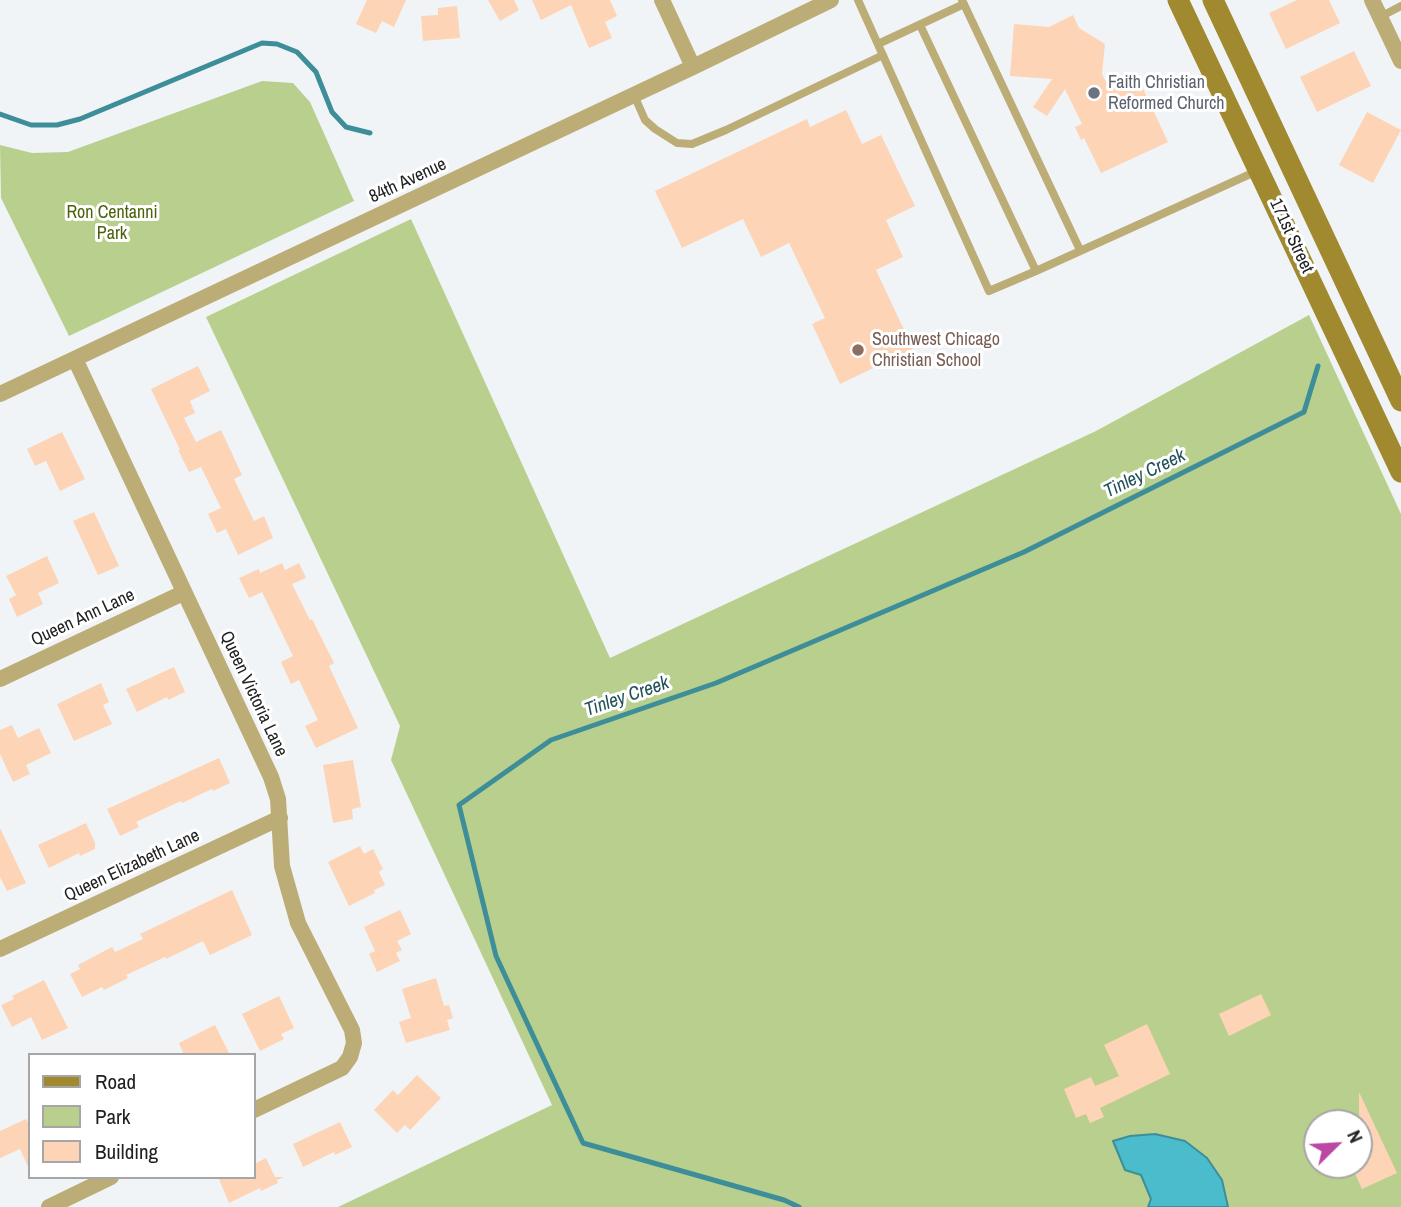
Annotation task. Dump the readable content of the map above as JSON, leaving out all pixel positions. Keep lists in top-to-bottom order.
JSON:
{
  "streets": {
    "street": [
      "84th Avenue",
      "171st Street",
      "Queen Ann Lane",
      "Queen Victoria Lane",
      "Queen Elizabeth Lane"
    ]
  },
  "crossings": [
    ["84th Avenue", "Queen Victoria Lane"],
    ["Queen Ann Lane", "Queen Victoria Lane"],
    ["Queen Victoria Lane", "Queen Elizabeth Lane"]
  ],
  "water": ["Tinley Creek"],
  "parks": ["Ron Centanni Park"],
  "places": ["Faith Christian Reformed Church", "Southwest Chicago Christian School"],
  "legend": ["Road", "Park", "Building"],
  "north": "top right"
}
